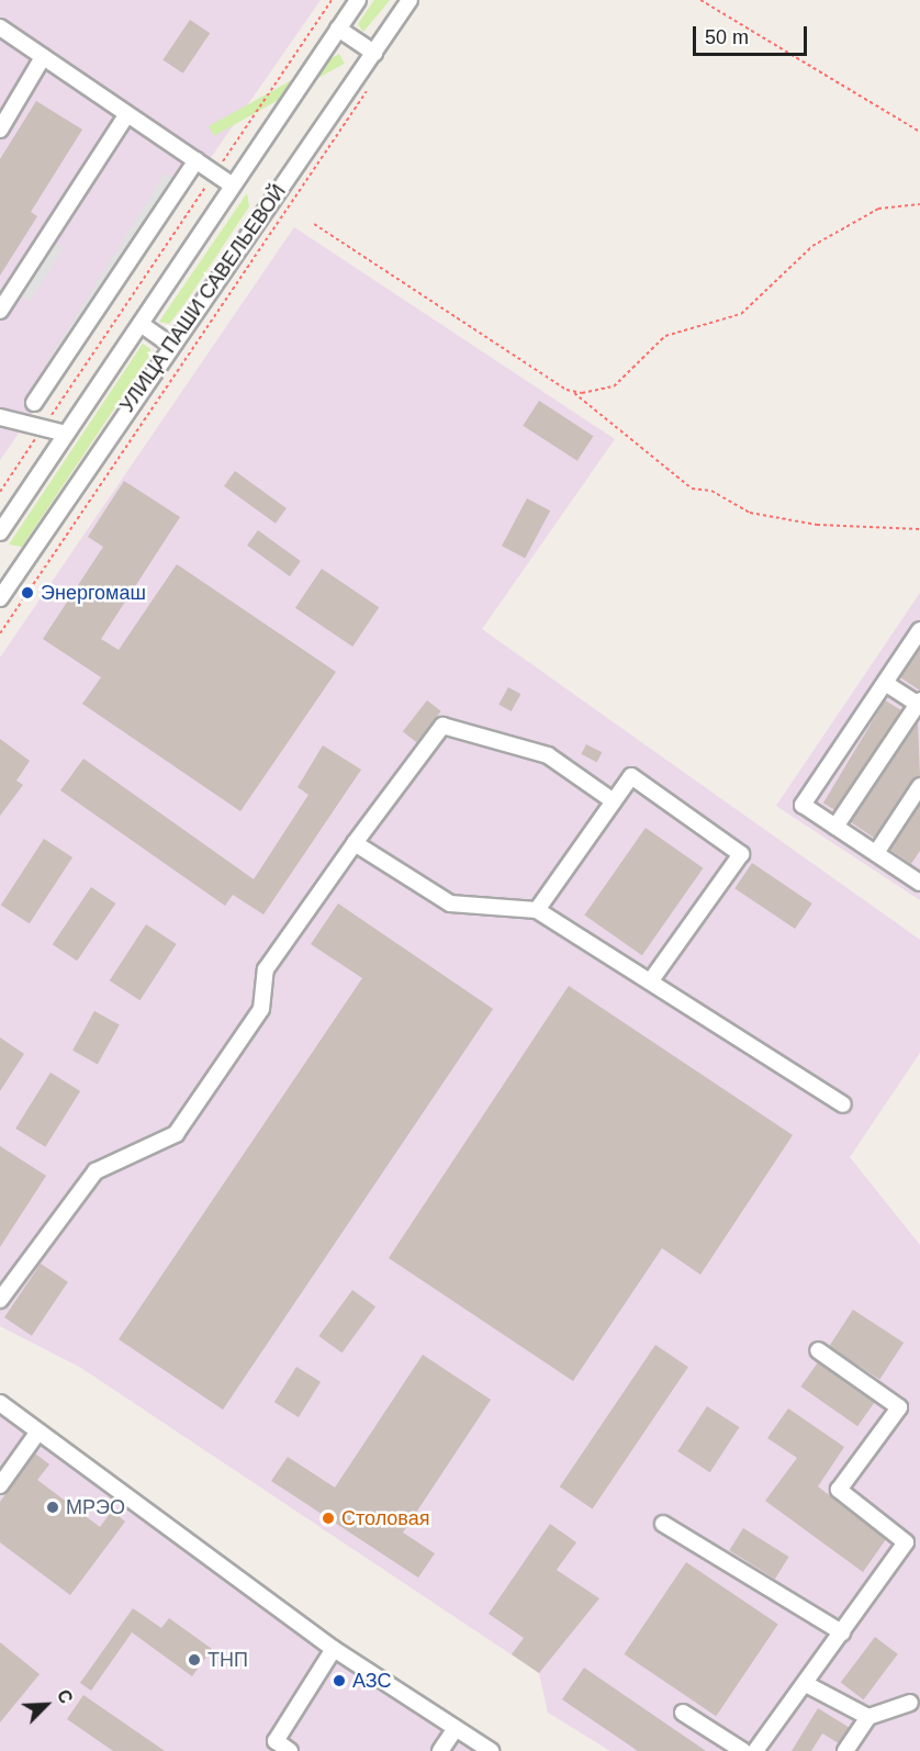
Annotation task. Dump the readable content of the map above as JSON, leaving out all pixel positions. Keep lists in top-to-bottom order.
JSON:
{
  "streets": {
    "street": ["УЛИЦА ПАШИ САВЕЛЬЕВОЙ"]
  },
  "places": [
    "Энергомаш",
    "МРЭО",
    "Столовая",
    "ТНП",
    "АЗС"
  ],
  "scale_bar": "50 m",
  "north": "top right"
}
